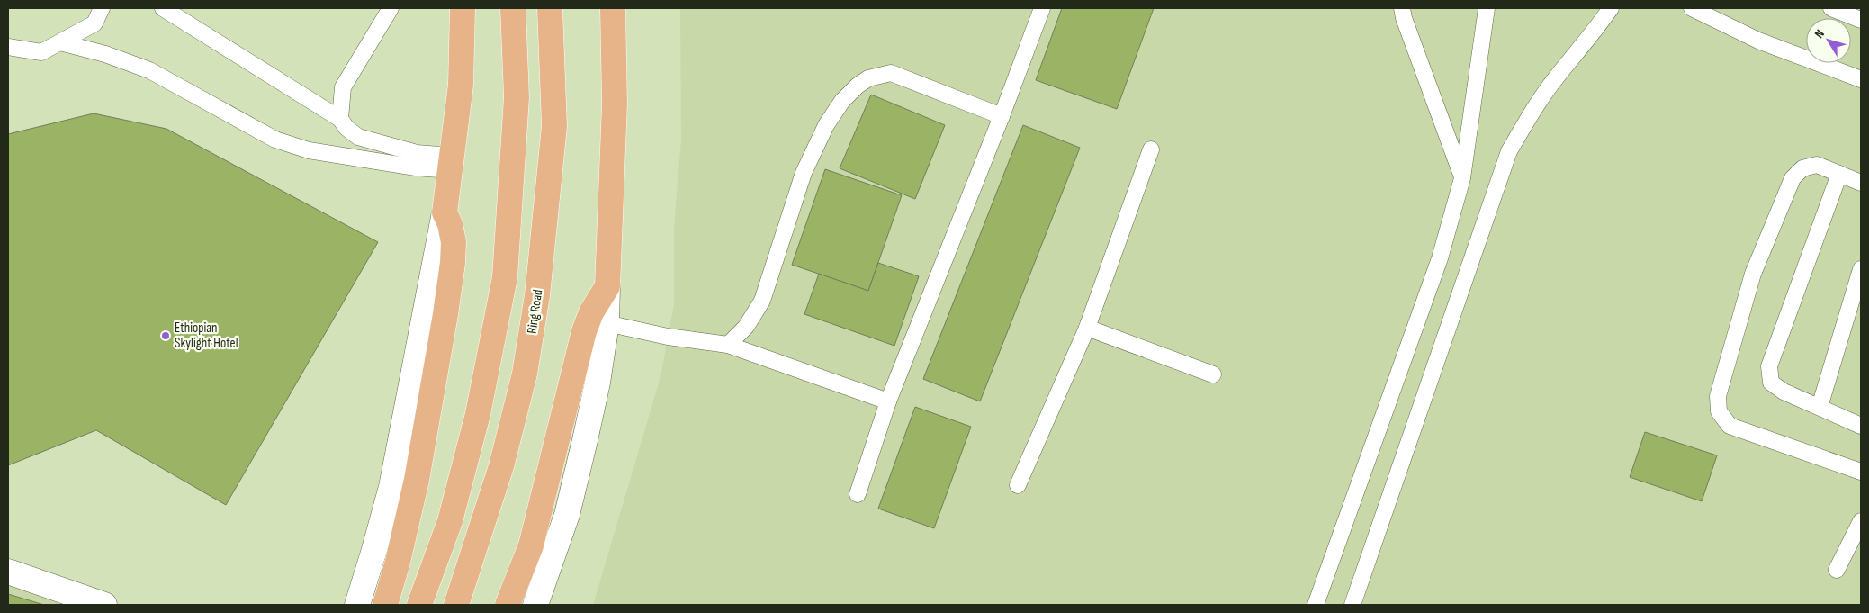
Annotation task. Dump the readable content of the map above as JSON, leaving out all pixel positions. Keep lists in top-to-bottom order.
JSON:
{
  "streets": {
    "highway": ["Ring Road"]
  },
  "places": ["Ethiopian Skylight Hotel"],
  "north": "top left"
}
